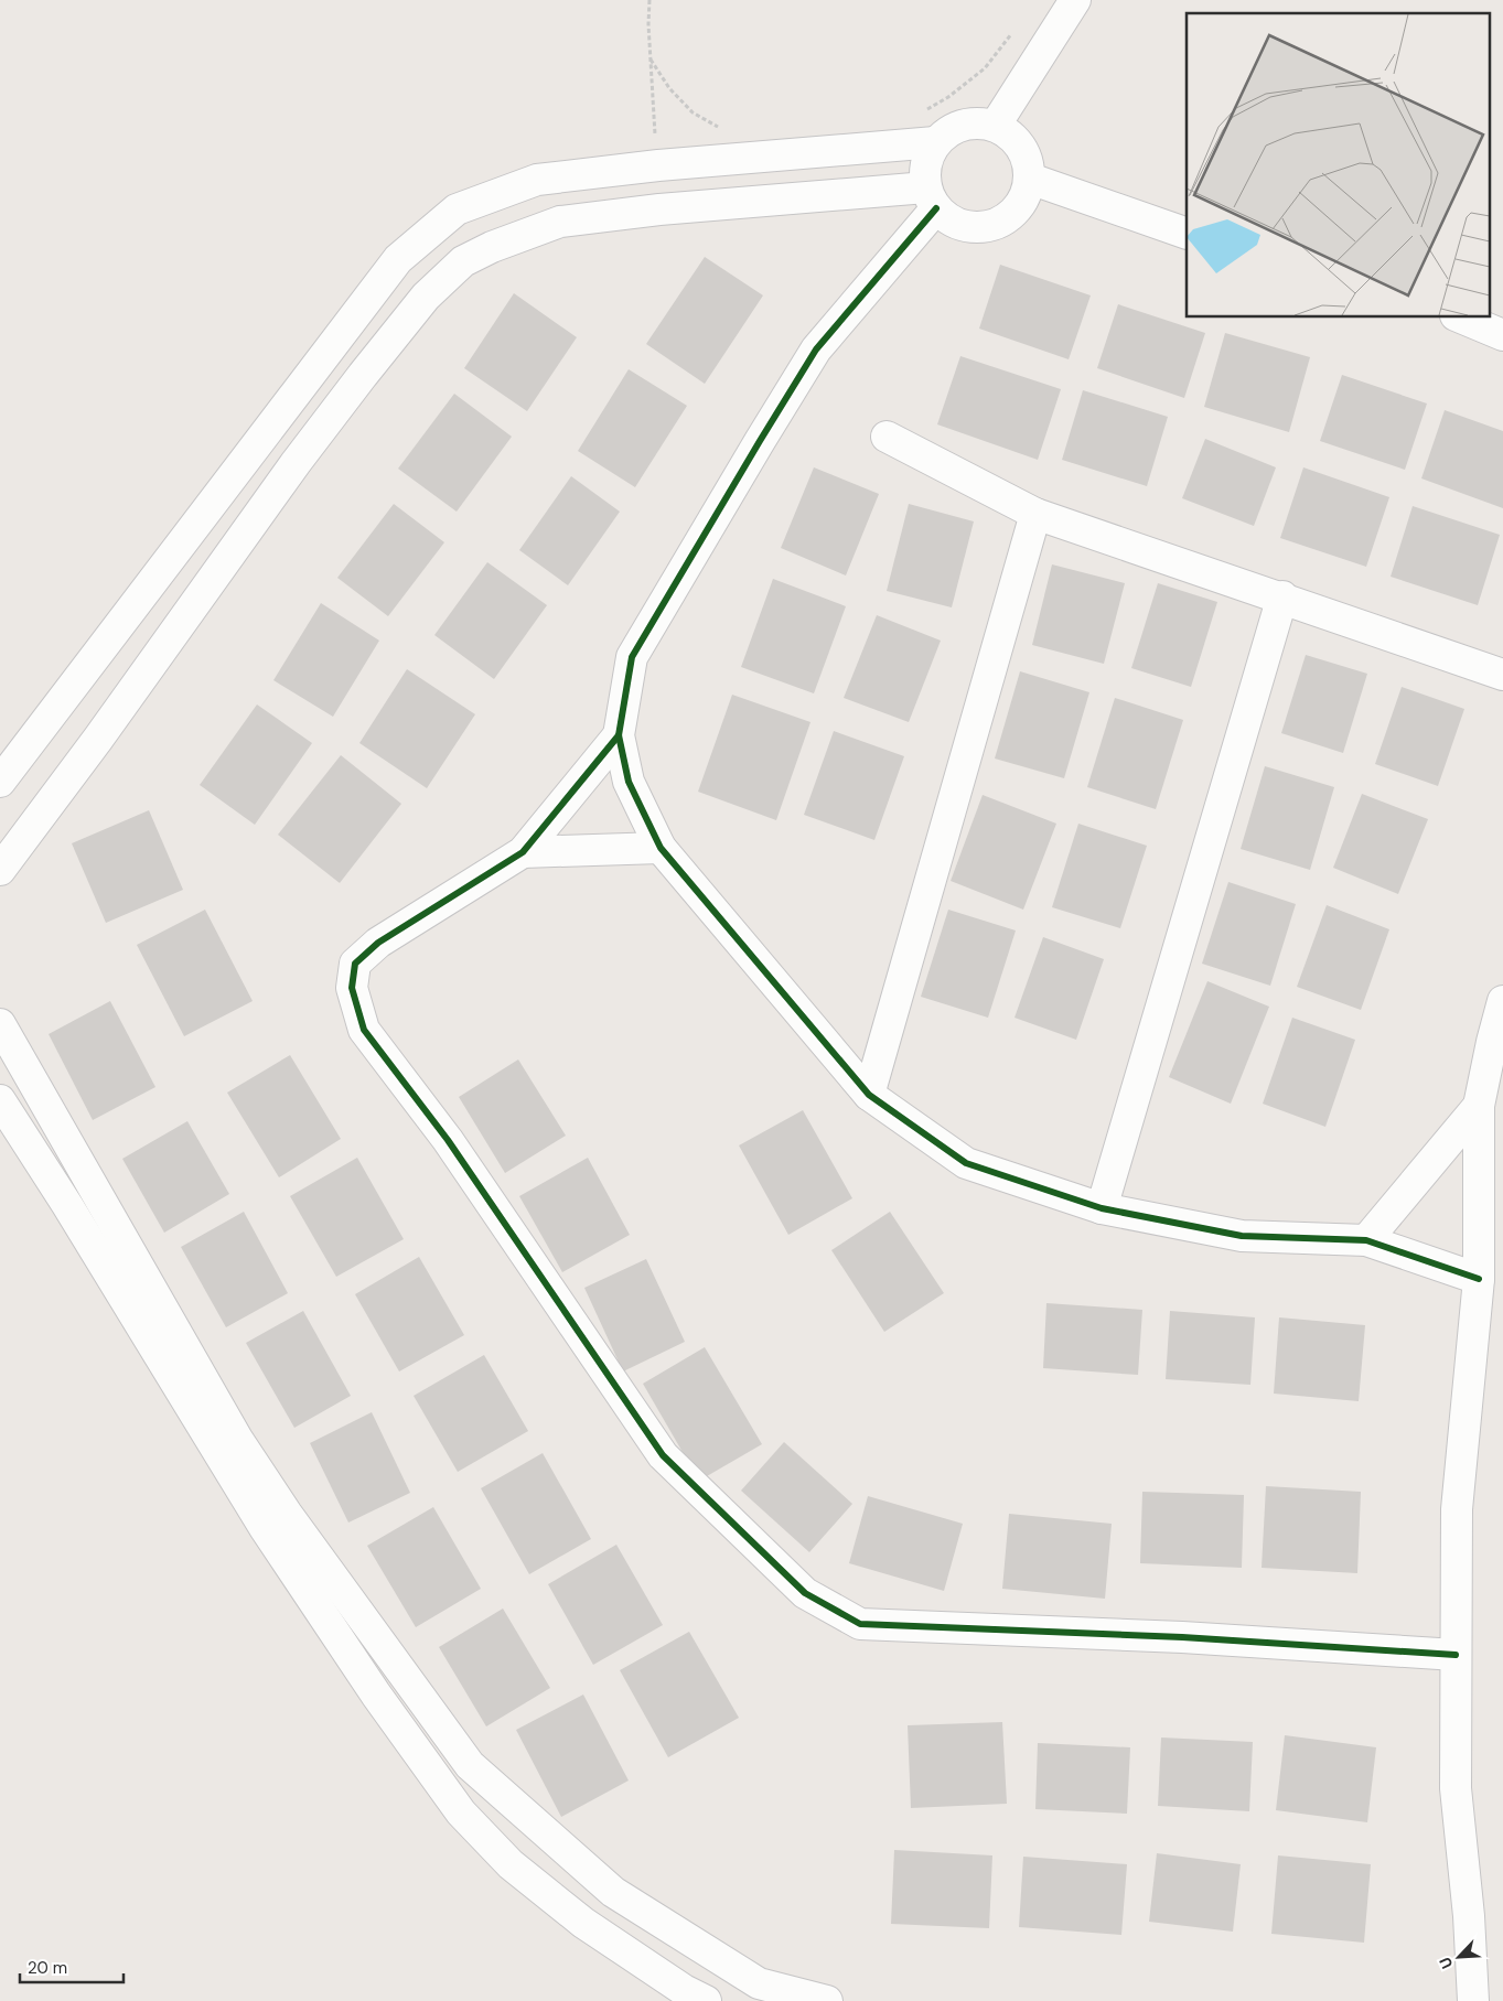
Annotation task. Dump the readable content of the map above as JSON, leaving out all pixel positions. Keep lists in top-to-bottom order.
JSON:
{
  "scale_bar": "20 m",
  "north": "bottom left"
}
